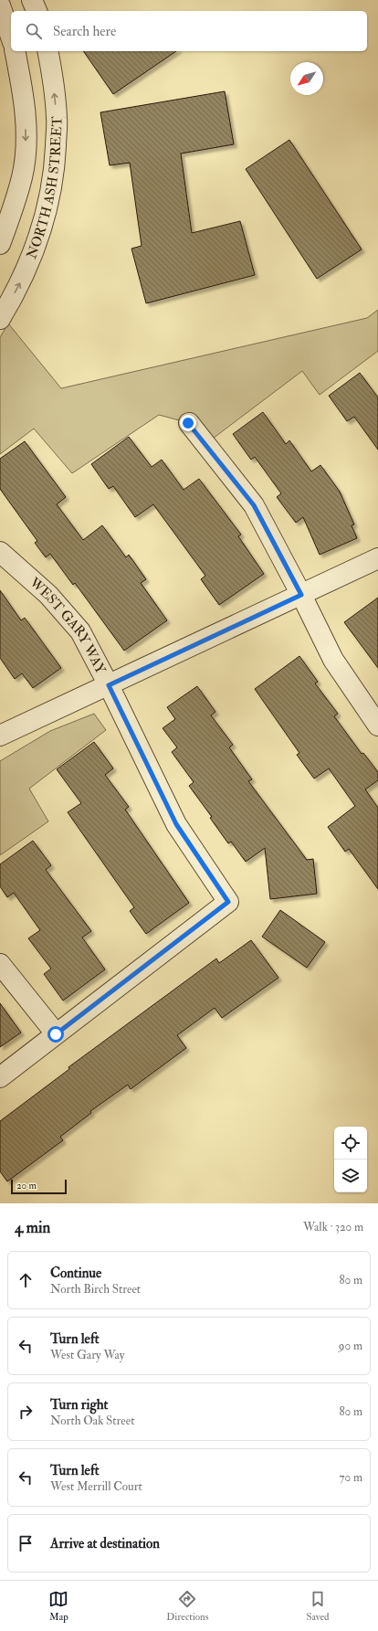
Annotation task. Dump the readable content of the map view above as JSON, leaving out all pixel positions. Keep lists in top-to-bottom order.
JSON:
{
  "streets": {
    "street": ["NORTH ASH STREET", "WEST GARY WAY"]
  },
  "scale_bar": "20 m",
  "north": "bottom left",
  "page": {
    "search": "Search here",
    "scale": "20 m",
    "heading": ["4 min", "Walk · 320 m"],
    "list": [
      ["Continue", "North Birch Street", "80 m"],
      ["Turn left", "West Gary Way", "90 m"],
      ["Turn right", "North Oak Street", "80 m"],
      ["Turn left", "West Merrill Court", "70 m"],
      "Arrive at destination"
    ],
    "nav": ["Map", "Directions", "Saved"]
  }
}
